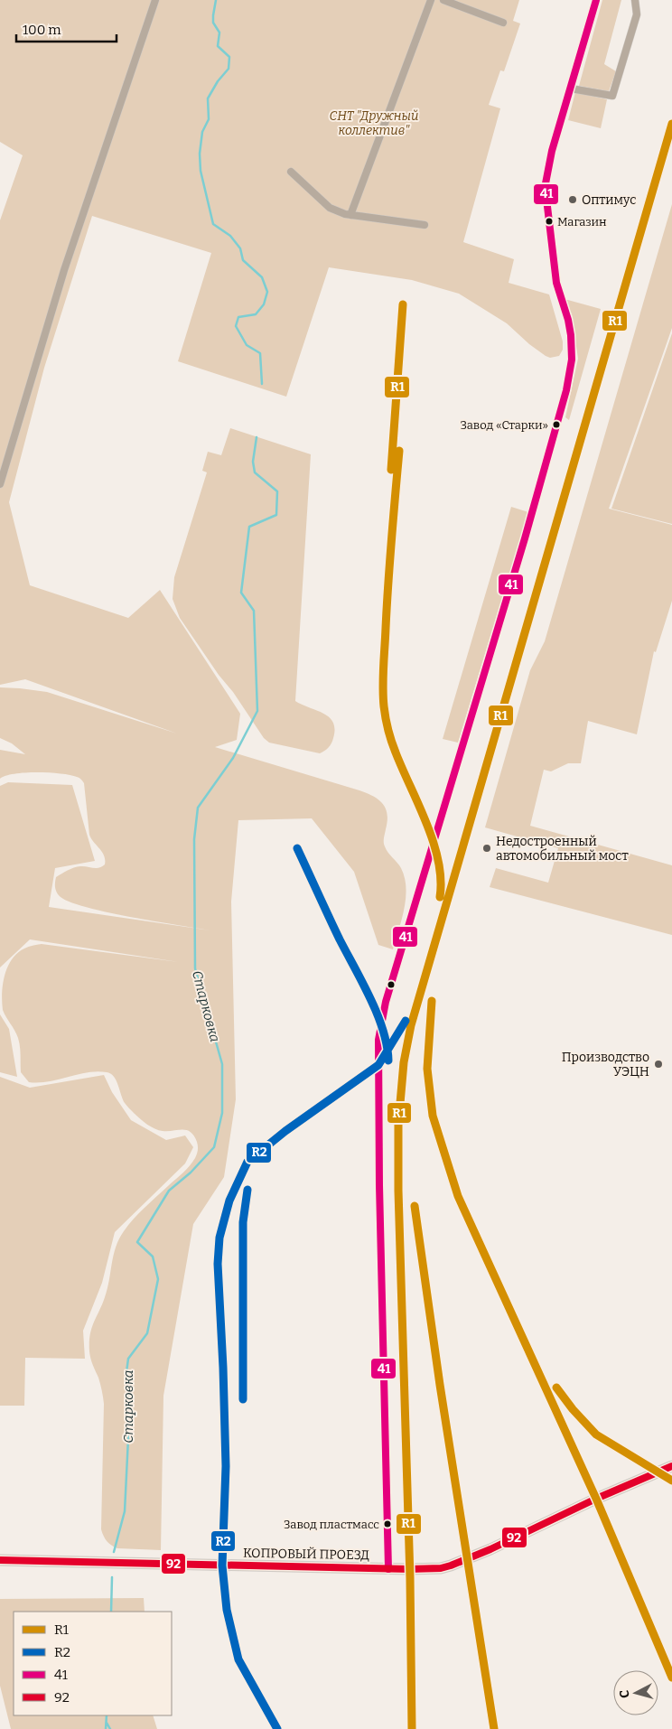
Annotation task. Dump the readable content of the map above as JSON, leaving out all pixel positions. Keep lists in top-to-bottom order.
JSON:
{
  "streets": {
    "main road": ["КОПРОВЫЙ ПРОЕЗД"]
  },
  "water": ["Старковка"],
  "parks": ["СНТ \"Дружный коллектив\""],
  "places": [
    "Оптимус",
    "Магазин",
    "Завод «Старки»",
    "Недостроенный автомобильный мост",
    "Производство УЭЦН",
    "Завод пластмасс"
  ],
  "lines": [
    "transit line 41",
    "transit line R1",
    "transit line R2",
    "transit line 92"
  ],
  "legend": [
    "R1",
    "R2",
    "41",
    "92"
  ],
  "scale_bar": "100 m",
  "north": "left"
}
